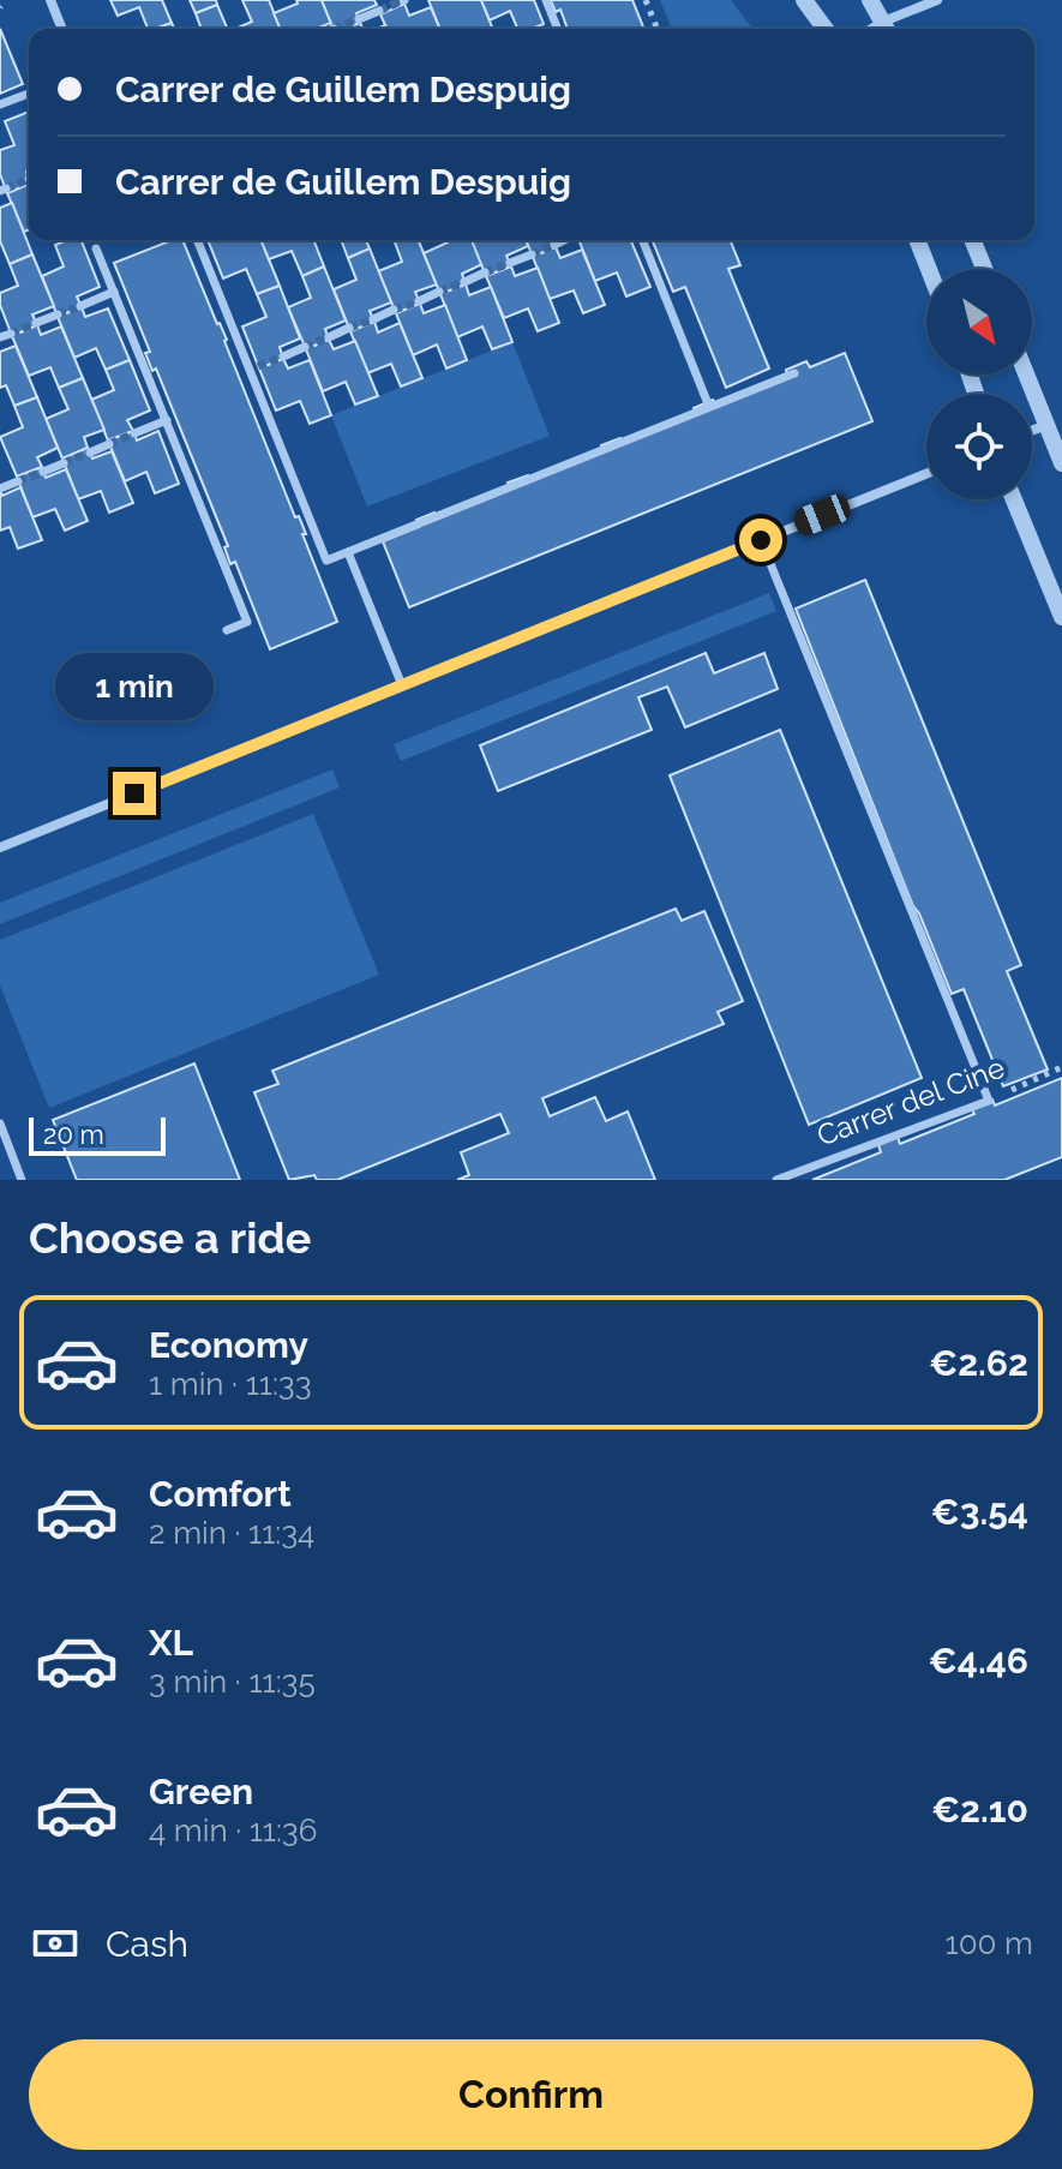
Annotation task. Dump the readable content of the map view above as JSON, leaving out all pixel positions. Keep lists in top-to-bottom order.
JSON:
{
  "streets": {
    "street": ["Carrer del Cine"]
  },
  "scale_bar": "20 m",
  "north": "bottom right",
  "page": {
    "banner": ["Carrer de Guillem Despuig", "Carrer de Guillem Despuig"],
    "bubble": "1 min",
    "scale": "20 m",
    "heading": "Choose a ride",
    "list": [
      {
        "name": "Economy",
        "note": "1 min · 11:33",
        "value": "€2.62"
      },
      {
        "name": "Comfort",
        "note": "2 min · 11:34",
        "value": "€3.54"
      },
      {
        "name": "XL",
        "note": "3 min · 11:35",
        "value": "€4.46"
      },
      {
        "name": "Green",
        "note": "4 min · 11:36",
        "value": "€2.10"
      }
    ],
    "pay": ["Cash", "100 m"],
    "buttons": "Confirm"
  }
}
